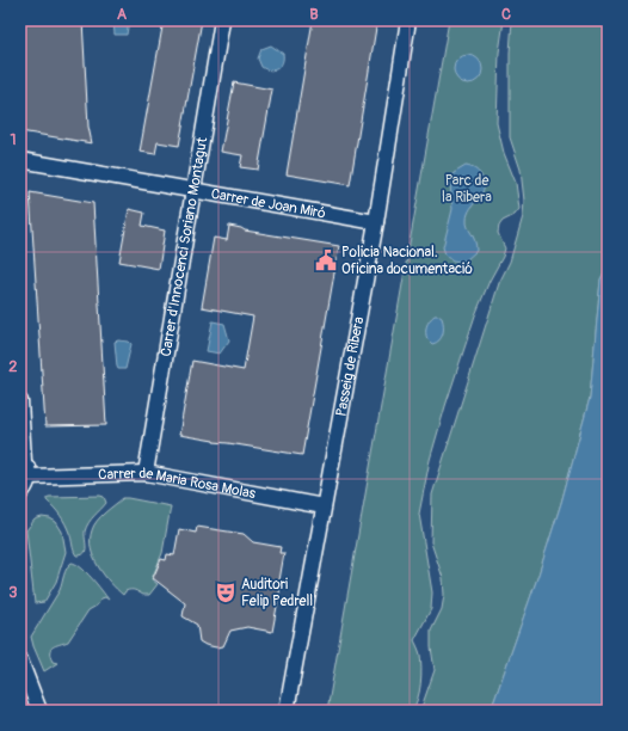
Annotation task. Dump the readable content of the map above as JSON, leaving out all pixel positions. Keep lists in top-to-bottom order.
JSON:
{
  "streets": {
    "street": [
      "Carrer de Joan Miró",
      "Carrer d'Innocenci Soriano Montagut",
      "Passeig de Ribera",
      "Carrer de Maria Rosa Molas"
    ]
  },
  "crossings": [
    ["Carrer de Joan Miró", "Carrer d'Innocenci Soriano Montagut"],
    ["Carrer de Joan Miró", "Passeig de Ribera"],
    ["Carrer d'Innocenci Soriano Montagut", "Carrer de Maria Rosa Molas"],
    ["Passeig de Ribera", "Carrer de Maria Rosa Molas"]
  ],
  "parks": ["Parc de la Ribera"],
  "places": {
    "public building": ["Policia Nacional. Oficina documentació"],
    "theatre": ["Auditori Felip Pedrell"]
  },
  "grid": {
    "columns": ["A", "B", "C"],
    "rows": ["1", "2", "3"]
  }
}
